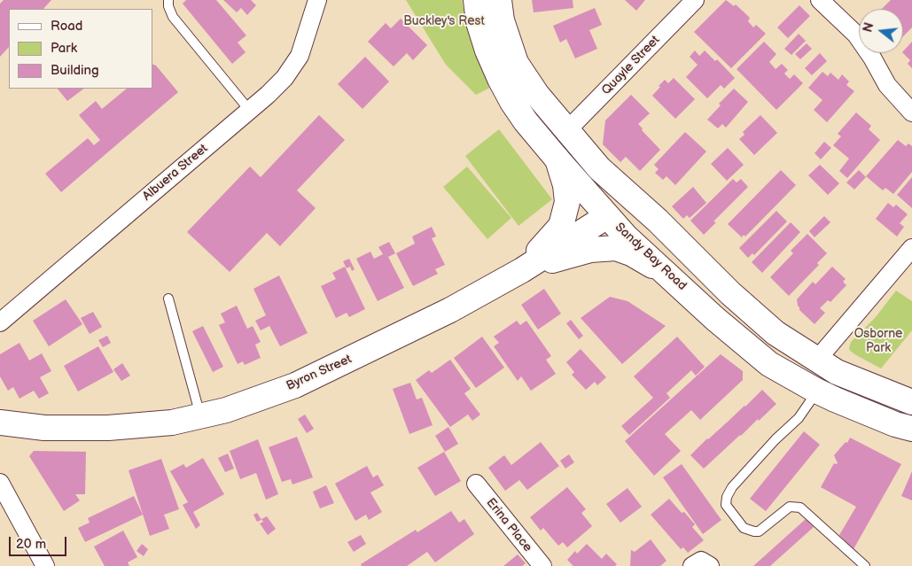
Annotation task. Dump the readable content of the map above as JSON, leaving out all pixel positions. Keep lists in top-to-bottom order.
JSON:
{
  "streets": {
    "main road": ["Sandy Bay Road", "Byron Street"],
    "street": ["Quayle Street", "Albuera Street", "Erina Place"]
  },
  "crossings": [
    ["Sandy Bay Road", "Byron Street"]
  ],
  "parks": ["Buckley's Rest", "Osborne Park"],
  "legend": ["Road", "Park", "Building"],
  "scale_bar": "20 m",
  "north": "left"
}
